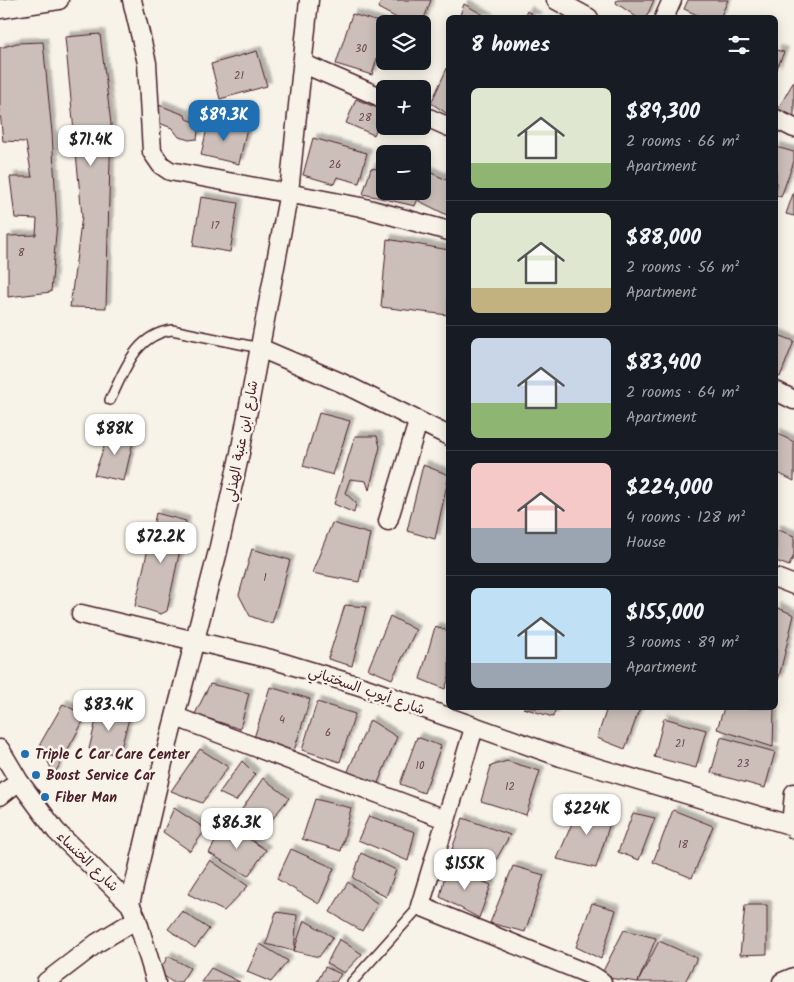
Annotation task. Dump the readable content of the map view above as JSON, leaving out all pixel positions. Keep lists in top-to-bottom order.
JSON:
{
  "streets": {
    "street": ["شارع ابن عتبة الهذلي", "شارع أيوب السختياني", "شارع الخنساء"]
  },
  "crossings": [
    ["شارع ابن عتبة الهذلي", "شارع أيوب السختياني"],
    ["شارع ابن عتبة الهذلي", "شارع الخنساء"]
  ],
  "places": ["Triple C Car Care Center", "Boost Service Car", "Fiber Man"],
  "house_numbers": [
    "30",
    "21",
    "28",
    "26",
    "17",
    "8",
    "1",
    "4",
    "6",
    "21",
    "23",
    "10",
    "12",
    "18"
  ],
  "page": {
    "map_buttons": ["+", "−"],
    "heading": "8 homes",
    "list": [
      {
        "name": "$89,300",
        "note": "2 rooms · 66 m² · Apartment"
      },
      {
        "name": "$88,000",
        "note": "2 rooms · 56 m² · Apartment"
      },
      {
        "name": "$83,400",
        "note": "2 rooms · 64 m² · Apartment"
      },
      {
        "name": "$224,000",
        "note": "4 rooms · 128 m² · House"
      },
      {
        "name": "$155,000",
        "note": "3 rooms · 89 m² · Apartment"
      }
    ],
    "price": [
      "$89.3K",
      "$71.4K",
      "$88K",
      "$72.2K",
      "$83.4K",
      "$224K",
      "$86.3K",
      "$155K"
    ]
  }
}
